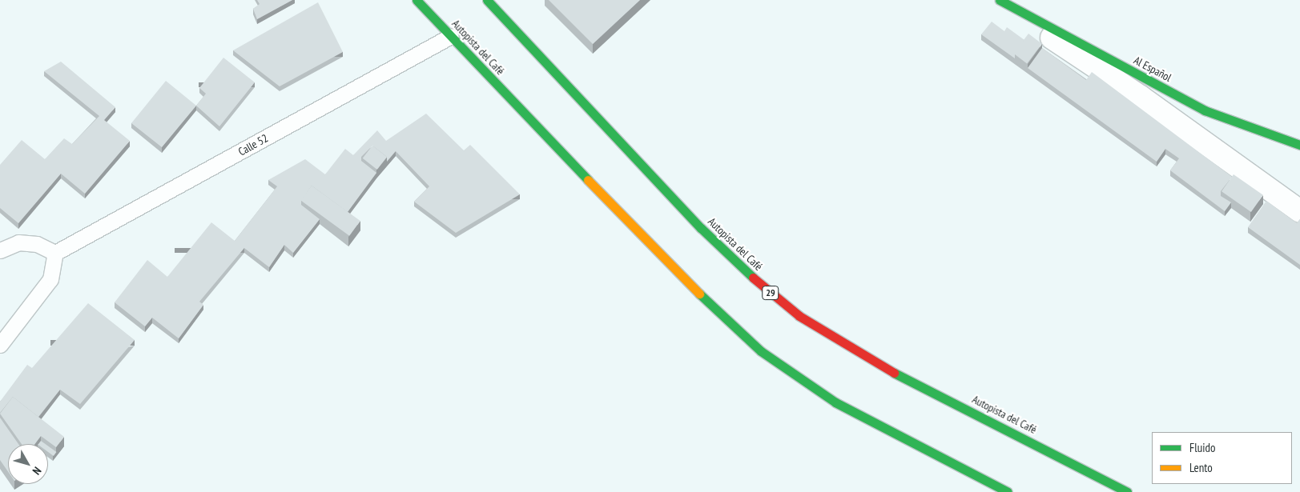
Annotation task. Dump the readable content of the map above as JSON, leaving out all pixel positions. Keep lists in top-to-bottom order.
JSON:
{
  "streets": {
    "main road": ["Autopista del Café", "Al Español", "29"],
    "lane": ["Calle 52"]
  },
  "crossings": [
    ["Autopista del Café", "Calle 52"]
  ],
  "legend": ["Fluido", "Lento"],
  "north": "bottom right"
}
